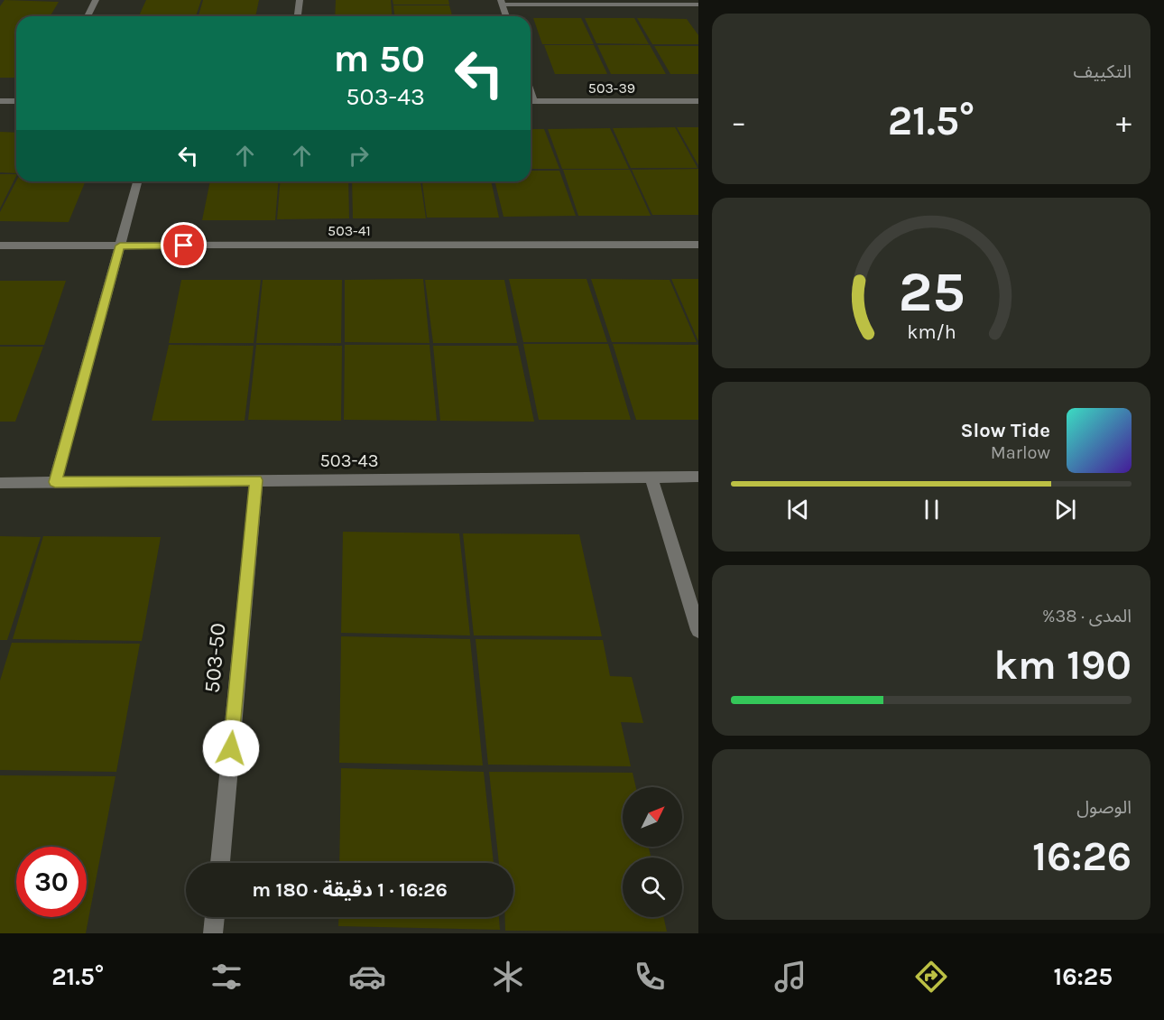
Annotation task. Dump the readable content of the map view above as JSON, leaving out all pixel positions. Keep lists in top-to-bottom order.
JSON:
{
  "streets": {
    "street": [
      "503-39",
      "503-41",
      "503-43",
      "503-50"
    ]
  },
  "crossings": [
    ["503-43", "503-50"]
  ],
  "north": "top right",
  "page": {
    "tile": [
      "التكييف",
      ["المدى · 38%", "190 km"],
      ["الوصول", "16:26"]
    ],
    "turn": ["50 m", "503-43"],
    "heat": ["−", "21.5°", "+"],
    "song": ["Slow Tide", "Marlow"],
    "limit": "30",
    "trip": "16:26 · 1 دقيقة · 180 m",
    "tabs": ["16:25", "21.5°"],
    "gauge": ["25", "km/h"]
  }
}
